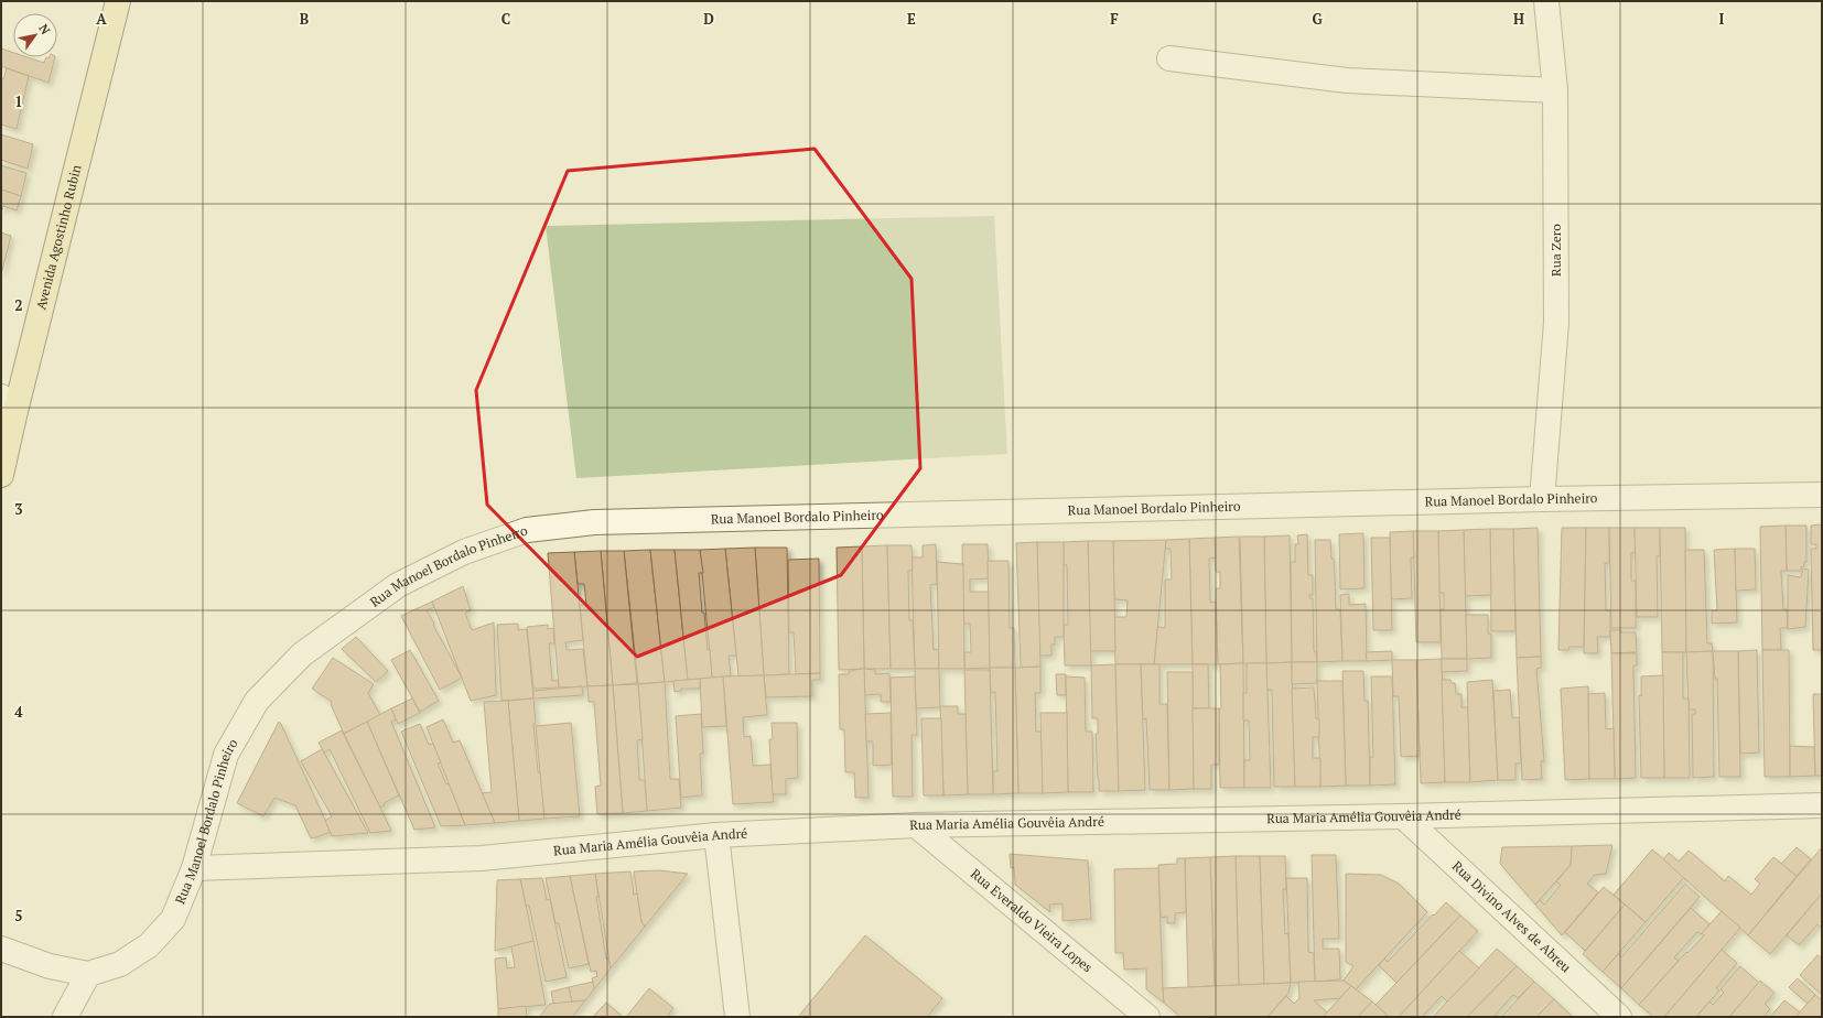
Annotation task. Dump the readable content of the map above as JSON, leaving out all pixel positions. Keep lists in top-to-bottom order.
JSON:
{
  "streets": {
    "main road": ["Avenida Agostinho Rubin"],
    "street": [
      "Rua Zero",
      "Rua Manoel Bordalo Pinheiro",
      "Rua Maria Amélia Gouvêia André",
      "Rua Divino Alves de Abreu",
      "Rua Everaldo Vieira Lopes"
    ]
  },
  "crossings": [
    ["Rua Zero", "Rua Manoel Bordalo Pinheiro"],
    ["Rua Manoel Bordalo Pinheiro", "Rua Maria Amélia Gouvêia André"],
    ["Rua Maria Amélia Gouvêia André", "Rua Divino Alves de Abreu"],
    ["Rua Maria Amélia Gouvêia André", "Rua Everaldo Vieira Lopes"]
  ],
  "north": "top right",
  "grid": {
    "columns": [
      "A",
      "B",
      "C",
      "D",
      "E",
      "F",
      "G",
      "H",
      "I"
    ],
    "rows": [
      "1",
      "2",
      "3",
      "4",
      "5"
    ]
  }
}
